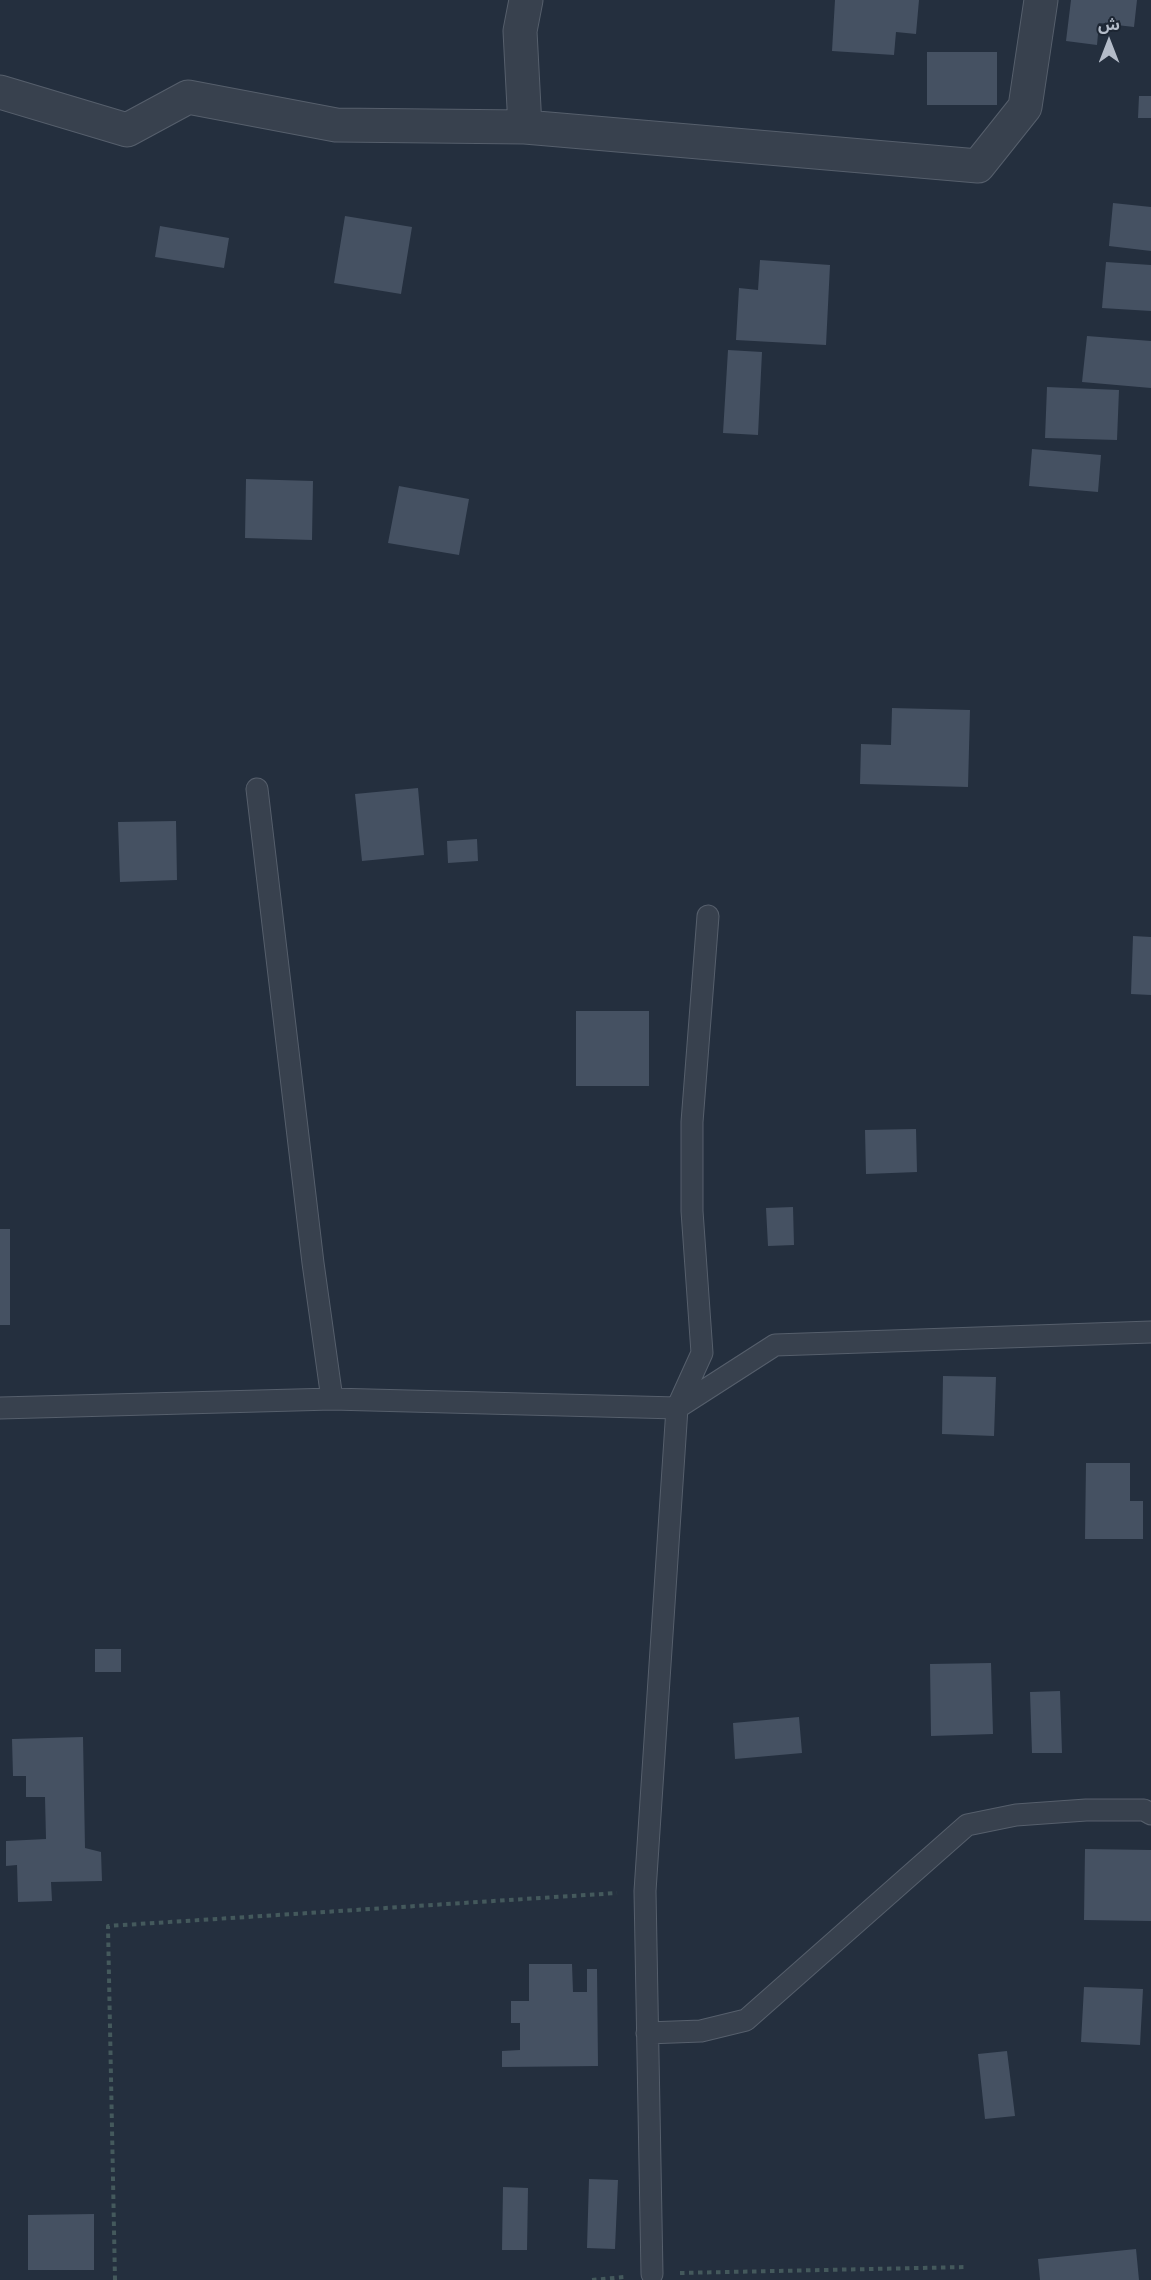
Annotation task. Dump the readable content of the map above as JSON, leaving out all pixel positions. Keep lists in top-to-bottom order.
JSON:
{
  "north": "top"
}
